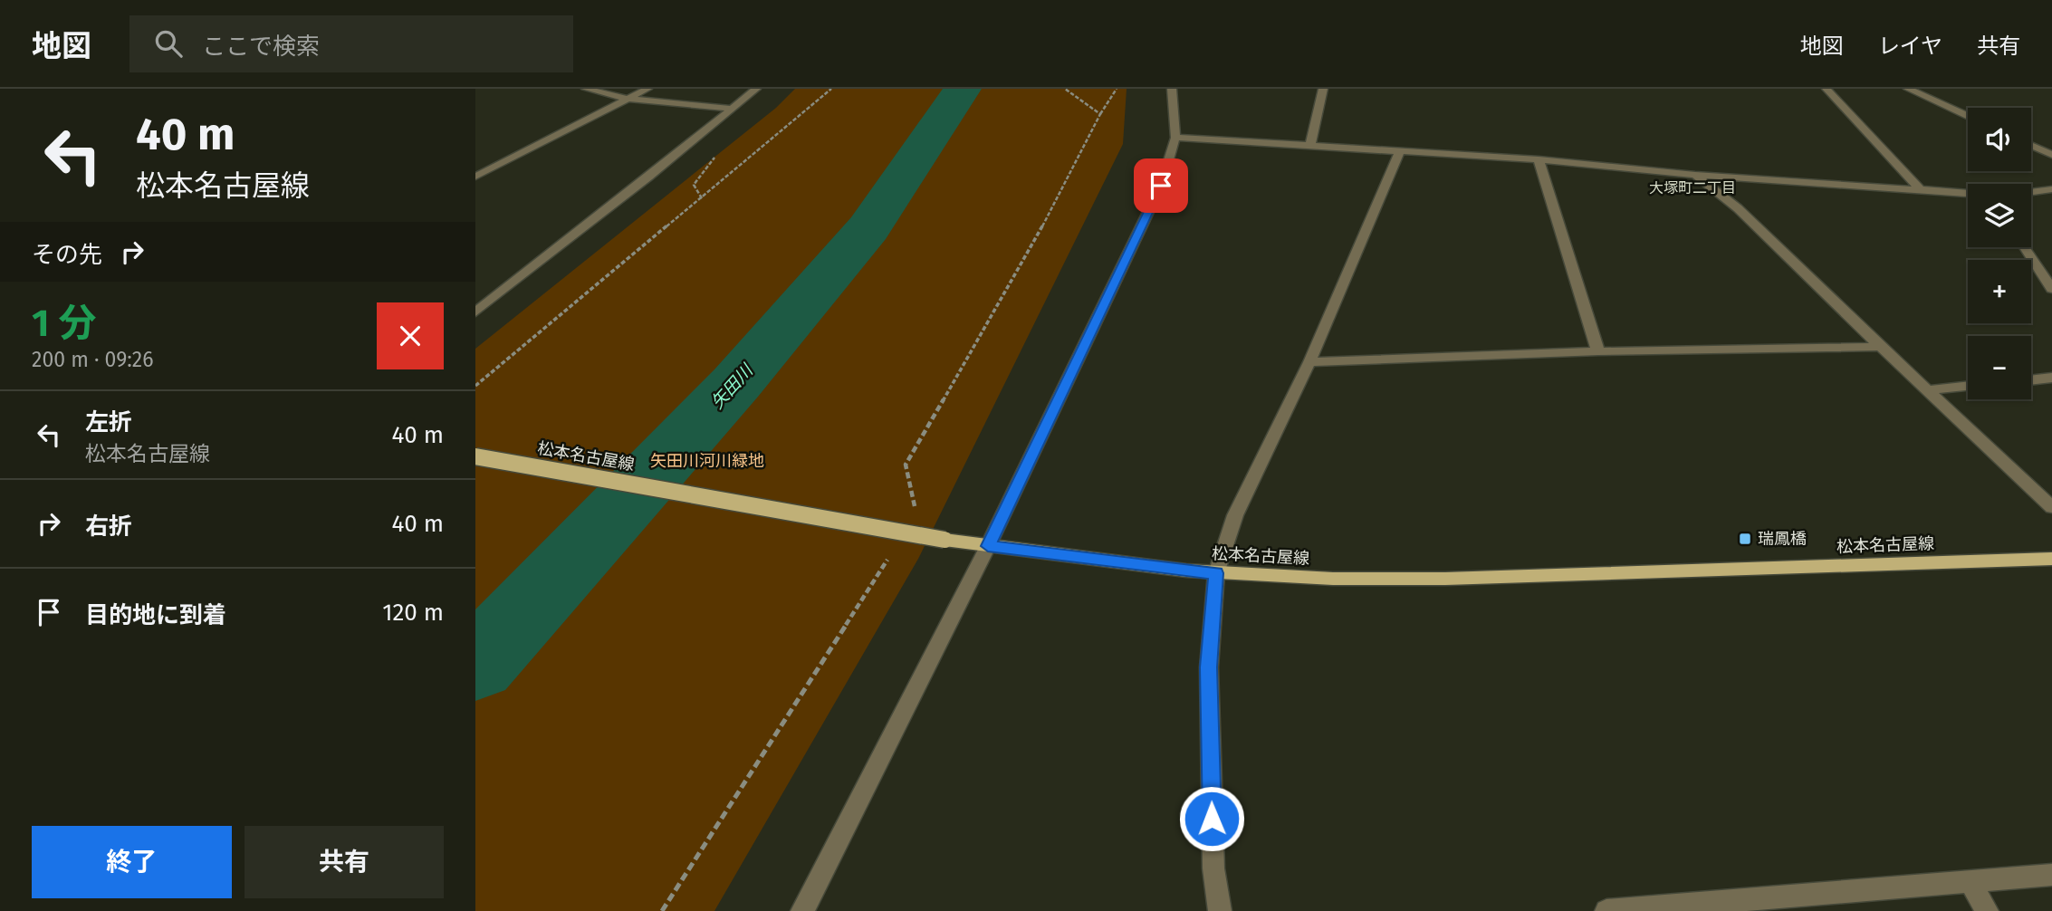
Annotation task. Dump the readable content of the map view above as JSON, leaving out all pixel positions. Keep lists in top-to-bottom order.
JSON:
{
  "streets": {
    "main road": ["松本名古屋線"]
  },
  "districts": ["大塚町二丁目"],
  "water": ["矢田川"],
  "parks": ["矢田川河川緑地"],
  "places": {
    "transit": ["瑞鳳橋"]
  },
  "page": {
    "header": "地図",
    "search": "ここで検索",
    "nav": ["地図", "レイヤ", "共有"],
    "turn": ["40 m", "松本名古屋線"],
    "map_buttons": ["+", "−"],
    "then": "その先",
    "heading": ["1 分", "200 m · 09:26"],
    "list": [
      {
        "name": "左折",
        "note": "松本名古屋線",
        "value": "40 m"
      },
      {
        "name": "右折",
        "value": "40 m"
      },
      {
        "name": "目的地に到着",
        "value": "120 m"
      }
    ],
    "buttons": ["終了", "共有"]
  }
}
